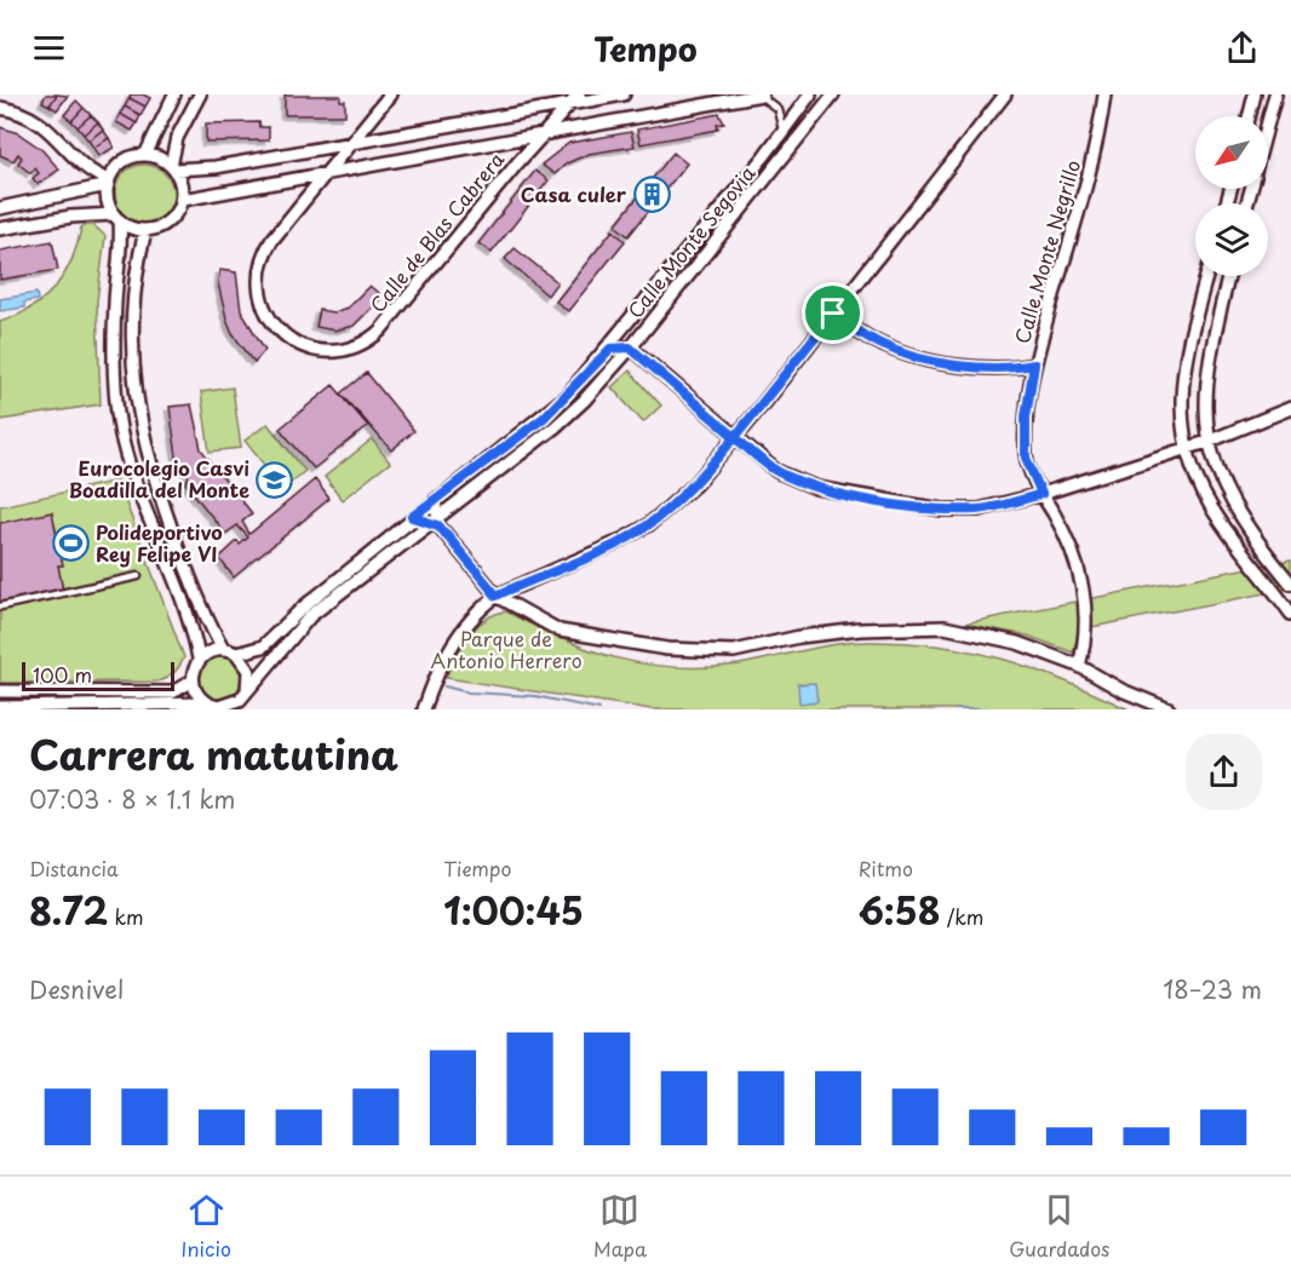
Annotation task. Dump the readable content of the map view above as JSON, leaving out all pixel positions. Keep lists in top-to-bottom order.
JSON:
{
  "streets": {
    "street": ["Calle de Blas Cabrera", "Calle Monte Segovia", "Calle Monte Negrillo"]
  },
  "parks": ["Parque de Antonio Herrero"],
  "places": {
    "building": ["Casa culer"],
    "school or university": ["Eurocolegio Casvi Boadilla del Monte"],
    "sports": ["Polideportivo Rey Felipe VI"]
  },
  "scale_bar": "100 m",
  "north": "bottom left",
  "page": {
    "header": "Tempo",
    "scale": "100 m",
    "heading": ["Carrera matutina", "07:03 · 8 × 1.1 km"],
    "stats": [
      ["Distancia", "8.72 km"],
      ["Tiempo", "1:00:45"],
      ["Ritmo", "6:58 /km"]
    ],
    "chart": ["Desnivel", "18–23 m"],
    "tabs": ["Inicio", "Mapa", "Guardados"]
  }
}
